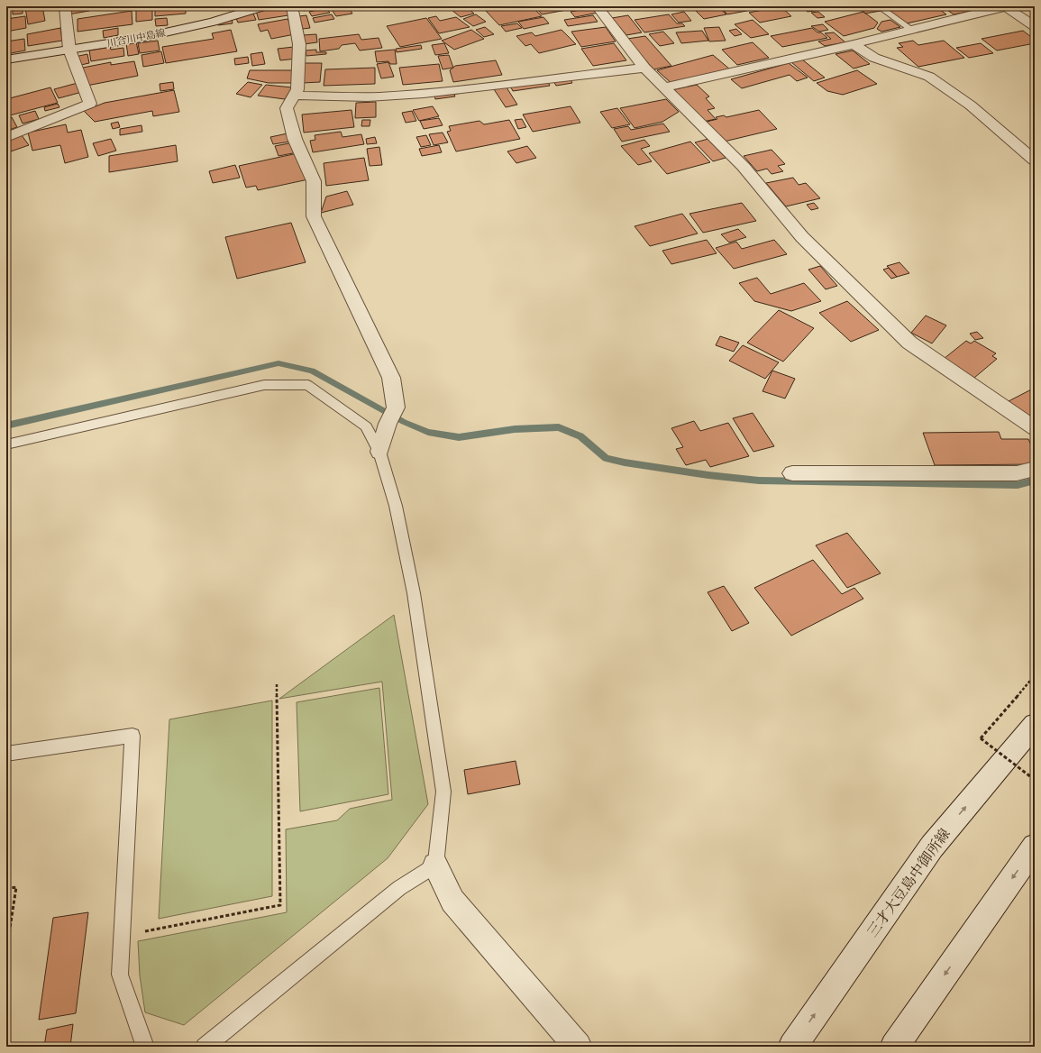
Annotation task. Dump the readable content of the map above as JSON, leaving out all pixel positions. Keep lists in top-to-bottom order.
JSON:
{
  "streets": {
    "street": ["川合川中島線", "三才大豆島中御所線"]
  }
}
